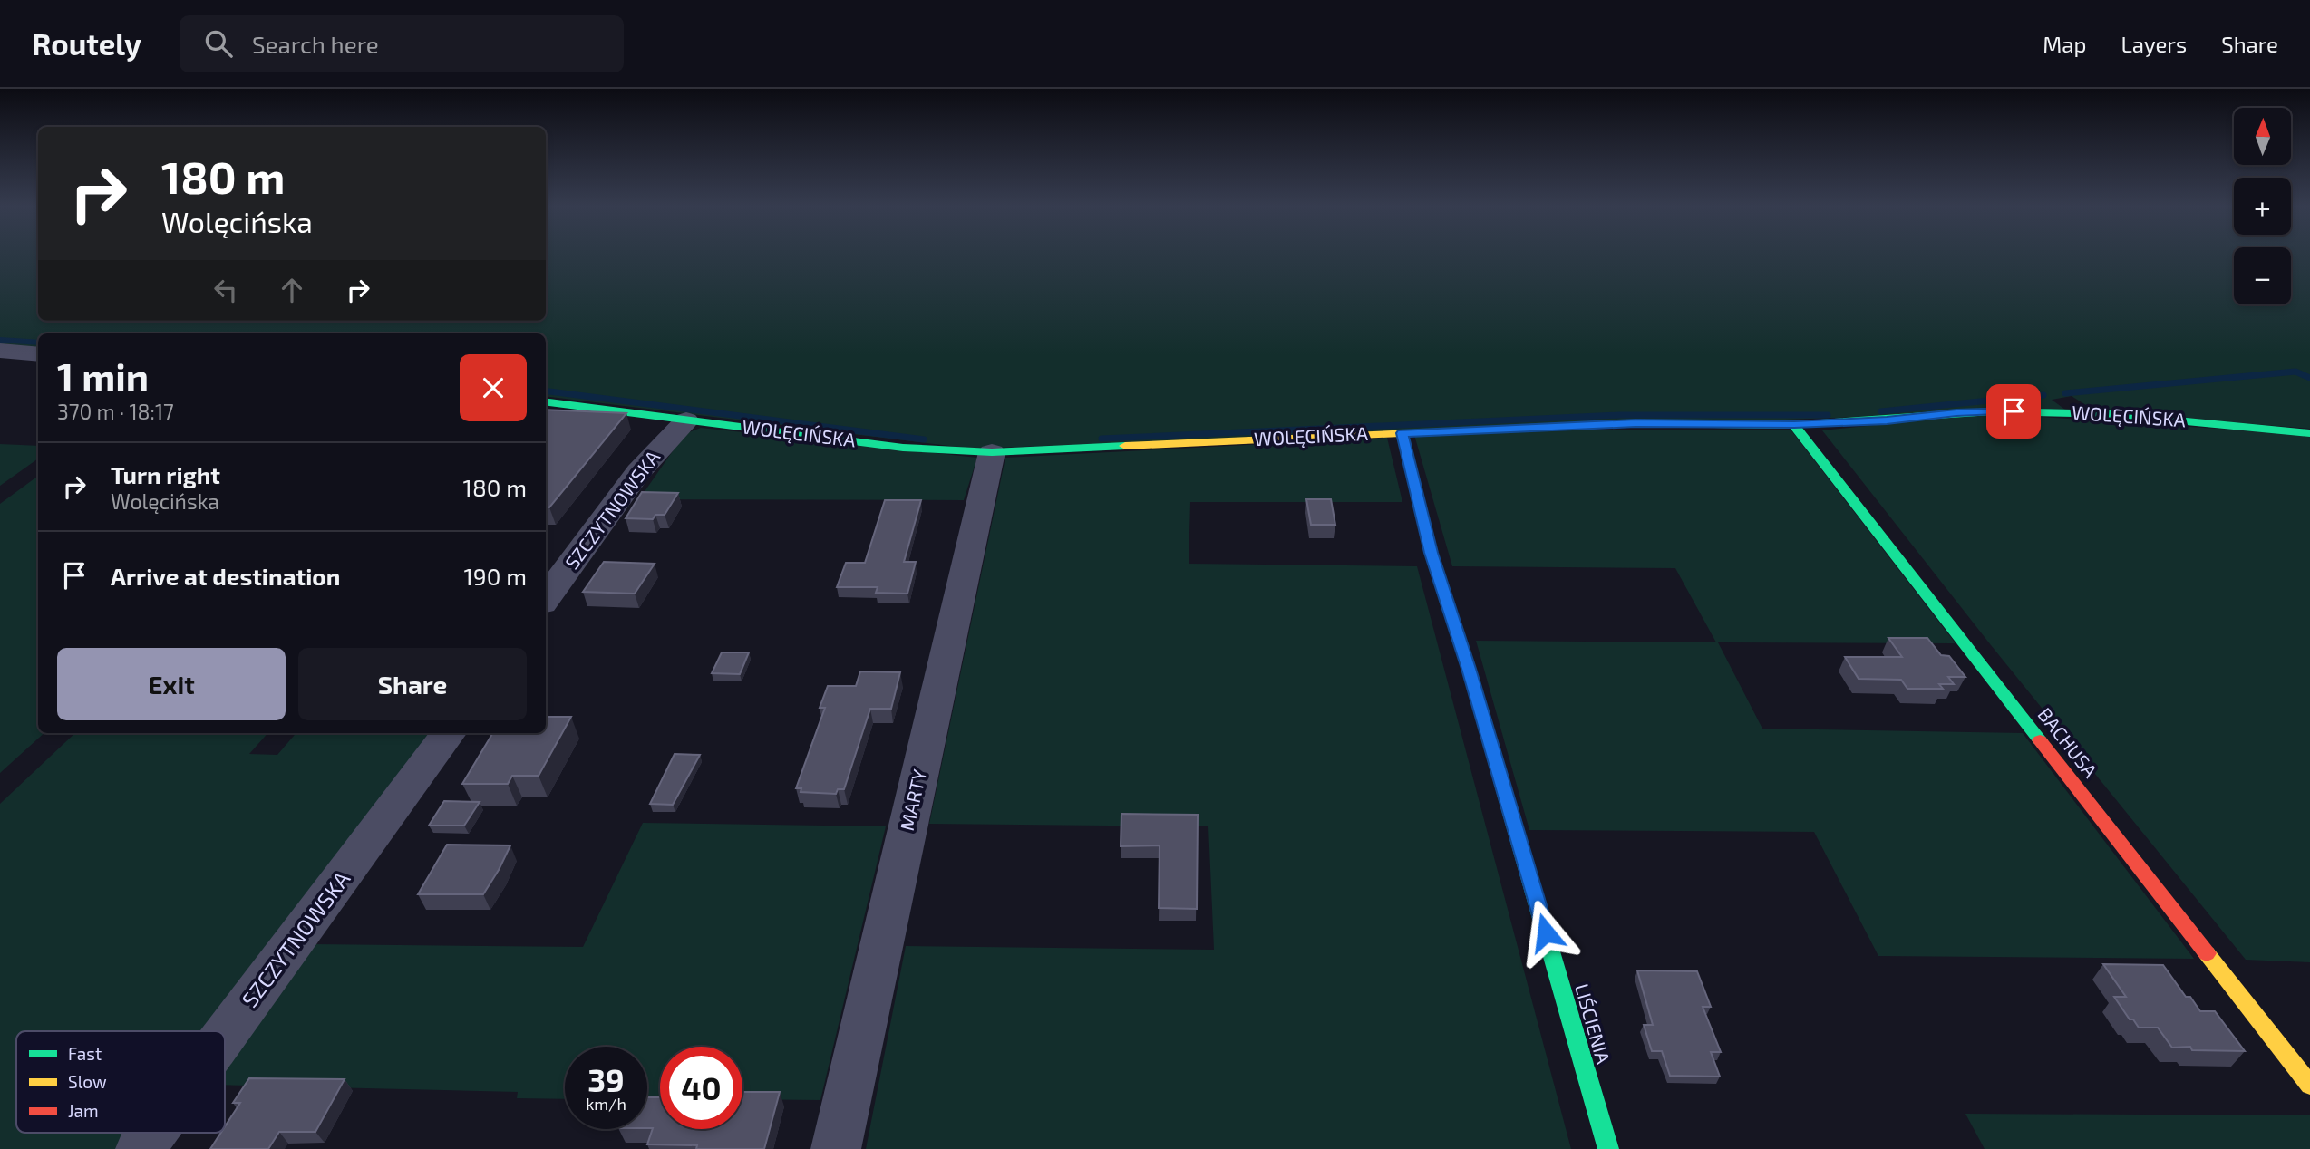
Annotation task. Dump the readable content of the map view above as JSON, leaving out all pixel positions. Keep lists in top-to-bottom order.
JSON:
{
  "streets": {
    "street": [
      "WOLĘCIŃSKA",
      "SZCZYTNOWSKA",
      "BACHUSA",
      "MARTY",
      "LIŚCIENIA"
    ]
  },
  "crossings": [
    ["WOLĘCIŃSKA", "SZCZYTNOWSKA"],
    ["WOLĘCIŃSKA", "BACHUSA"],
    ["WOLĘCIŃSKA", "MARTY"],
    ["WOLĘCIŃSKA", "LIŚCIENIA"]
  ],
  "legend": ["Fast", "Slow", "Jam"],
  "north": "top",
  "page": {
    "header": "Routely",
    "search": "Search here",
    "nav": ["Map", "Layers", "Share"],
    "map_buttons": ["+", "−"],
    "turn": ["180 m", "Wolęcińska"],
    "heading": ["1 min", "370 m · 18:17"],
    "list": [
      {
        "name": "Turn right",
        "note": "Wolęcińska",
        "value": "180 m"
      },
      {
        "name": "Arrive at destination",
        "value": "190 m"
      }
    ],
    "buttons": ["Exit", "Share"],
    "speed": "39 km/h",
    "limit": "40"
  }
}
